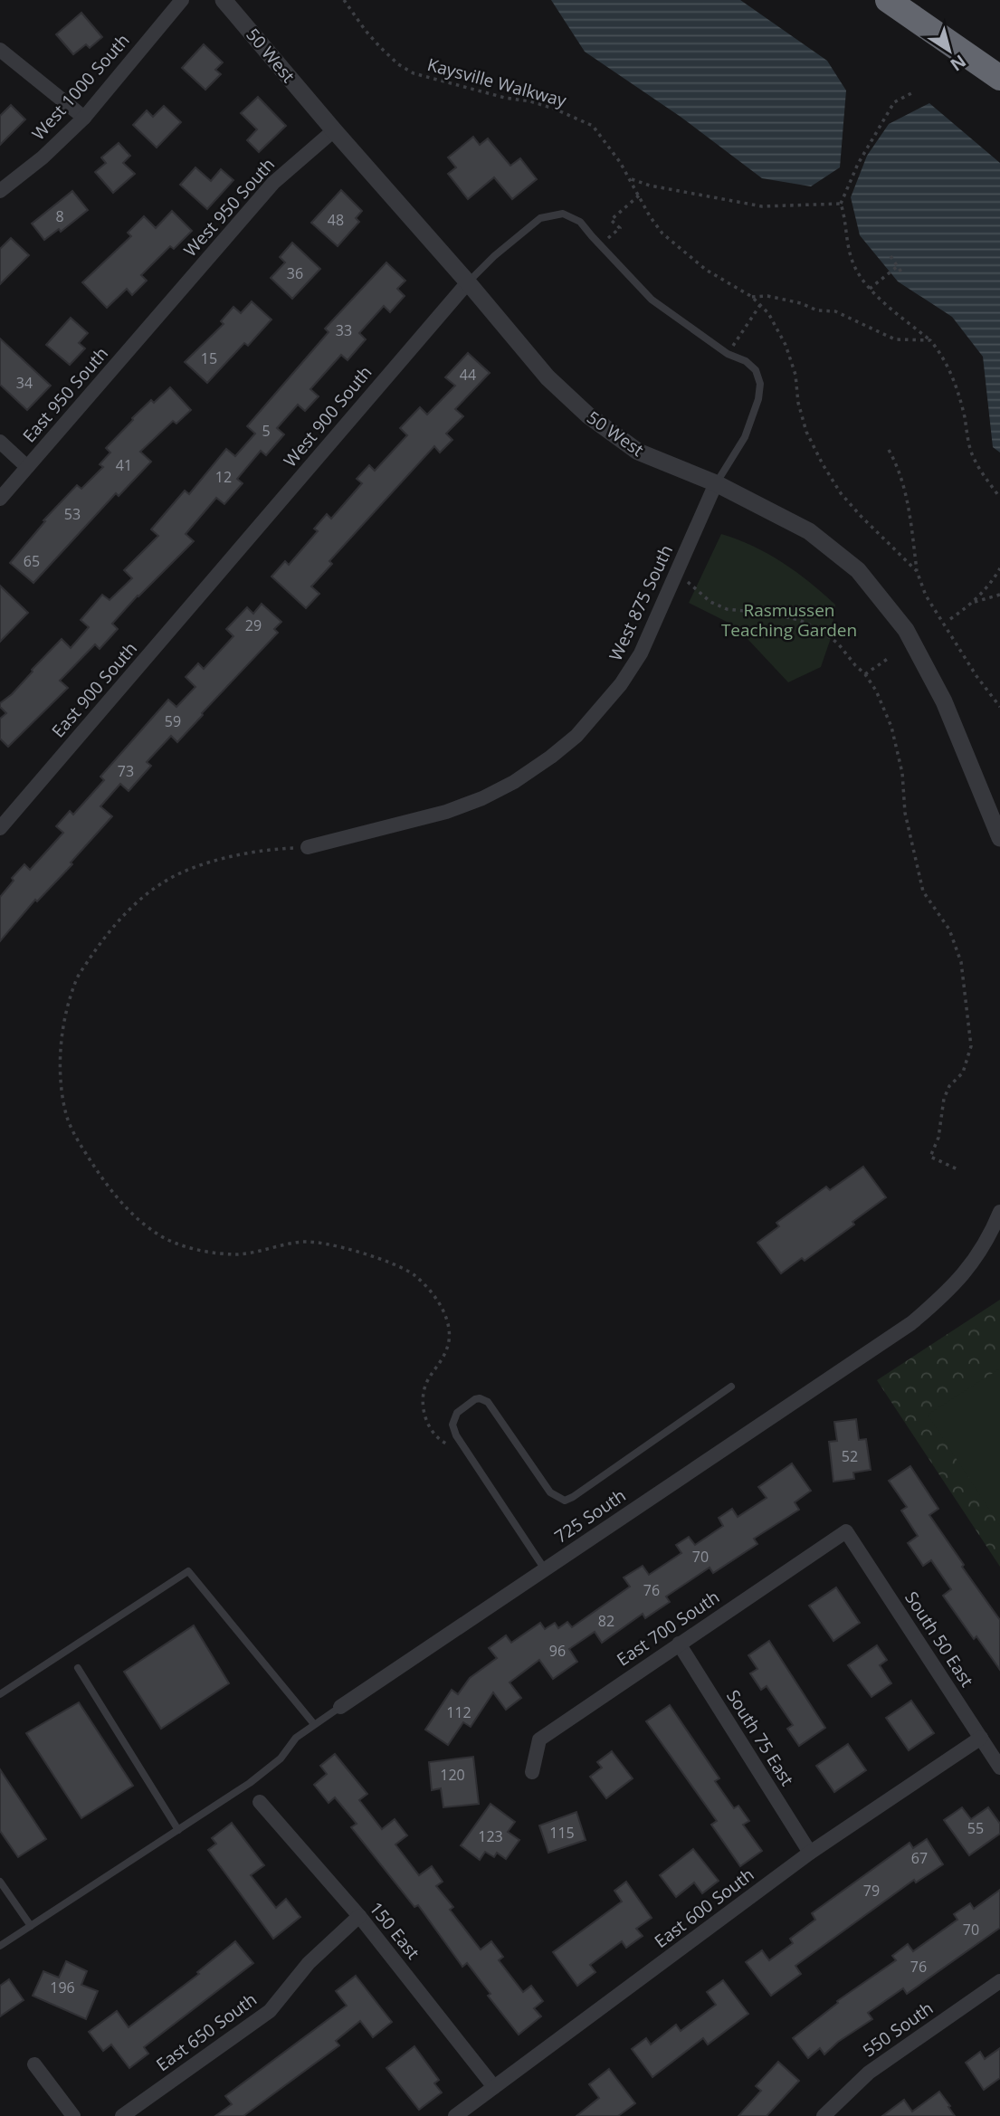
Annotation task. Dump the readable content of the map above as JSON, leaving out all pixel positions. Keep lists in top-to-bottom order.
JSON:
{
  "streets": {
    "street": [
      "50 West",
      "West 1000 South",
      "West 950 South",
      "East 950 South",
      "West 900 South",
      "West 875 South",
      "East 900 South",
      "725 South",
      "East 700 South",
      "South 50 East",
      "South 75 East",
      "East 600 South",
      "150 East",
      "550 South",
      "East 650 South"
    ],
    "path": ["Kaysville Walkway"]
  },
  "crossings": [
    ["50 West", "West 950 South"],
    ["50 West", "West 900 South"],
    ["50 West", "West 875 South"],
    ["West 950 South", "East 950 South"],
    ["West 900 South", "East 900 South"],
    ["East 700 South", "South 50 East"],
    ["East 700 South", "South 75 East"],
    ["South 50 East", "East 600 South"],
    ["South 75 East", "East 600 South"],
    ["East 600 South", "150 East"],
    ["150 East", "East 650 South"]
  ],
  "parks": ["Rasmussen Teaching Garden"],
  "house_numbers": [
    "8",
    "48",
    "36",
    "33",
    "15",
    "44",
    "34",
    "5",
    "41",
    "12",
    "53",
    "65",
    "29",
    "59",
    "73",
    "52",
    "70",
    "76",
    "82",
    "96",
    "112",
    "120",
    "55",
    "115",
    "123",
    "67",
    "79",
    "70",
    "76",
    "196"
  ],
  "north": "bottom right"
}
